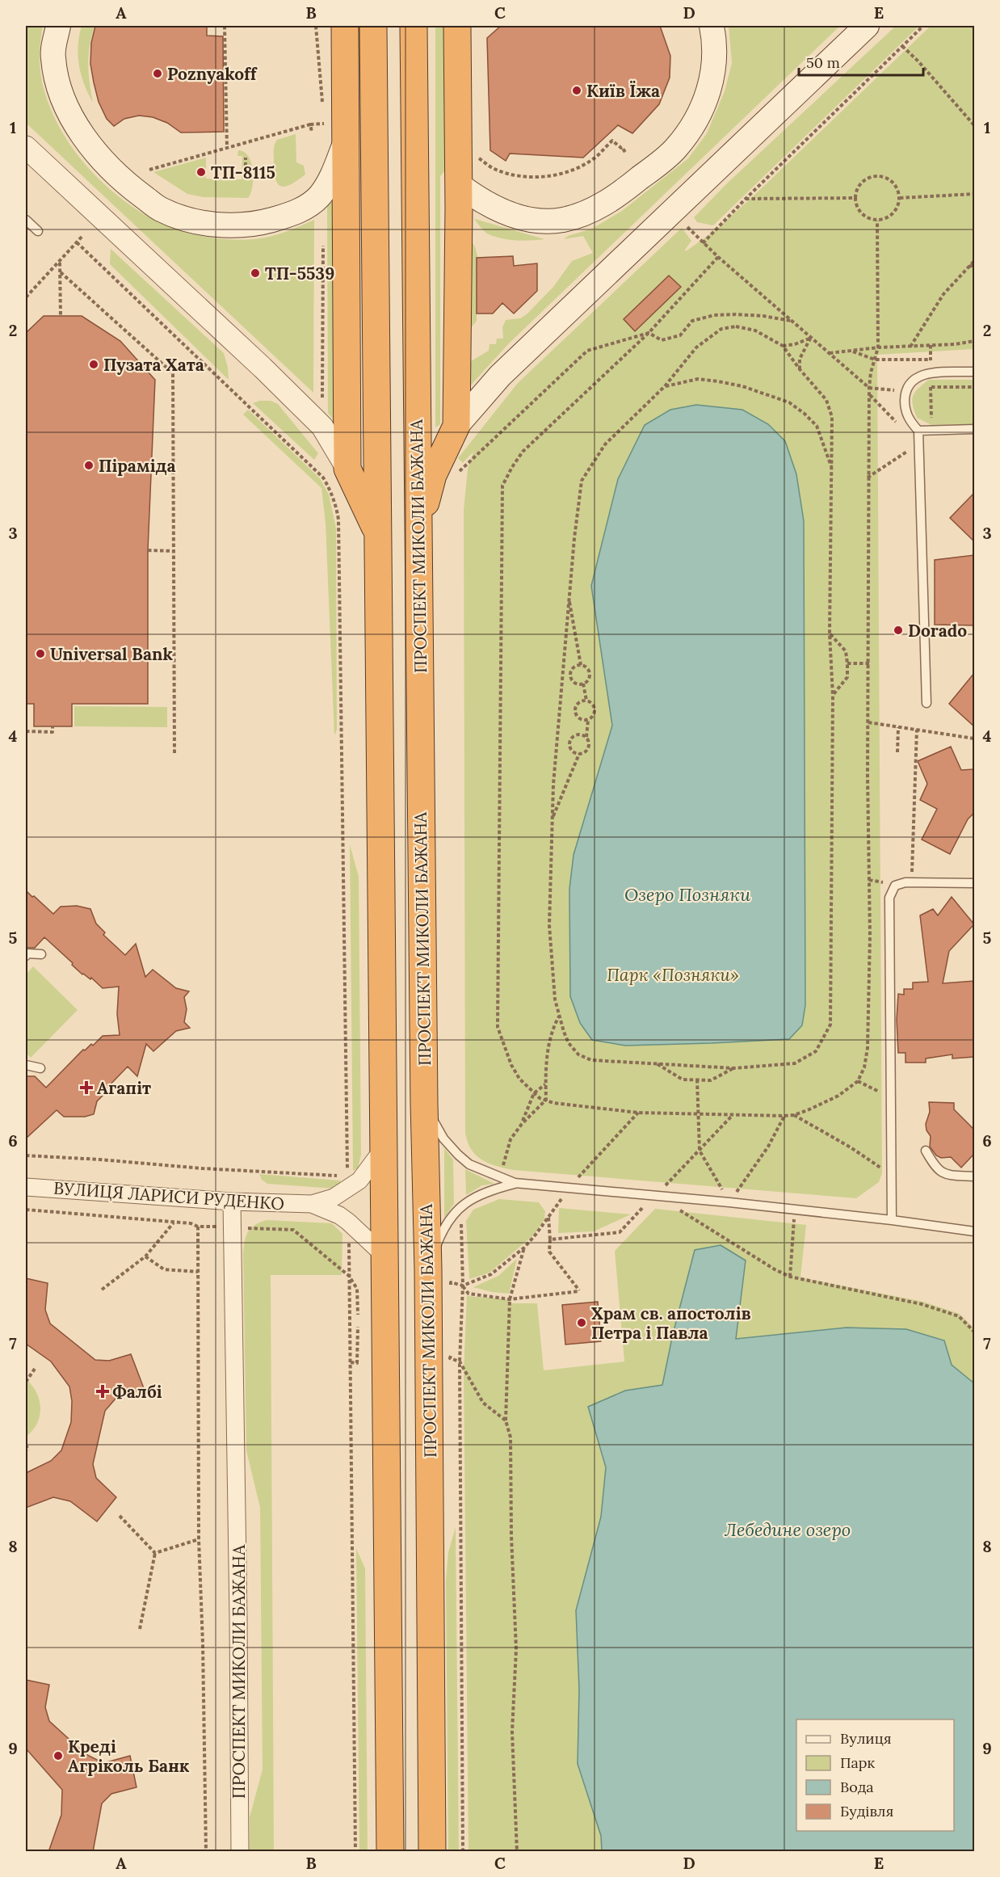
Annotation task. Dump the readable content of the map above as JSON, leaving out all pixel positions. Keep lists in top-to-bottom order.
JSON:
{
  "streets": {
    "highway": ["ПРОСПЕКТ МИКОЛИ БАЖАНА"],
    "street": ["ВУЛИЦЯ ЛАРИСИ РУДЕНКО"]
  },
  "crossings": [
    ["ПРОСПЕКТ МИКОЛИ БАЖАНА", "ВУЛИЦЯ ЛАРИСИ РУДЕНКО"]
  ],
  "water": ["Озеро Позняки", "Лебедине озеро"],
  "parks": ["Парк «Позняки»"],
  "places": {
    "other": [
      "Poznyakoff",
      "Київ Їжа",
      "ТП-8115",
      "ТП-5539",
      "Пузата Хата",
      "Піраміда",
      "Dorado",
      "Universal Bank",
      "Храм св. апостолів Петра і Павла",
      "Креді Агріколь Банк"
    ],
    "health": ["Агапіт", "Фалбі"]
  },
  "legend": [
    "Вулиця",
    "Парк",
    "Вода",
    "Будівля"
  ],
  "scale_bar": "50 m",
  "grid": {
    "columns": [
      "A",
      "B",
      "C",
      "D",
      "E"
    ],
    "rows": [
      "1",
      "2",
      "3",
      "4",
      "5",
      "6",
      "7",
      "8",
      "9"
    ]
  }
}
